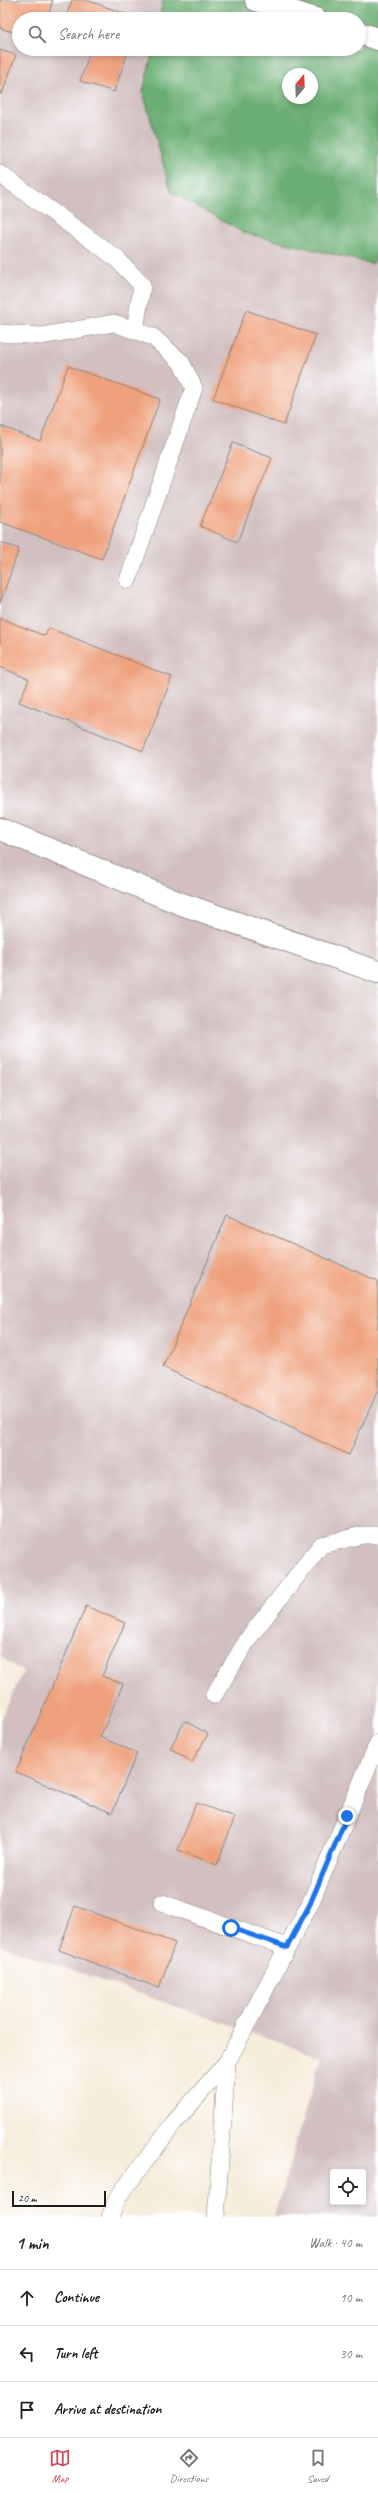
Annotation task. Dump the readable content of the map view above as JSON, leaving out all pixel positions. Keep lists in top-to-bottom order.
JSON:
{
  "scale_bar": "20 m",
  "north": "top",
  "page": {
    "search": "Search here",
    "scale": "20 m",
    "heading": ["1 min", "Walk · 40 m"],
    "list": [
      ["Continue", "10 m"],
      ["Turn left", "30 m"],
      "Arrive at destination"
    ],
    "nav": ["Map", "Directions", "Saved"]
  }
}
